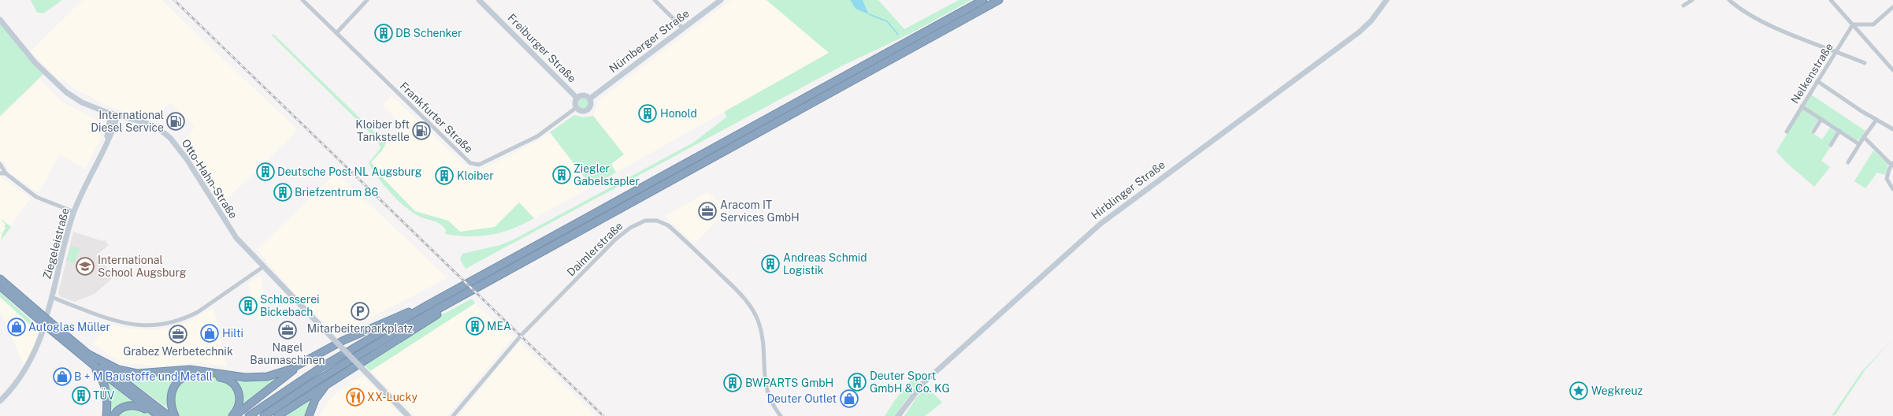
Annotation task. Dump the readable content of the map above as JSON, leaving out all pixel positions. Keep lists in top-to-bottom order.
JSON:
{
  "streets": {
    "street": [
      "Nürnberger Straße",
      "Freiburger Straße",
      "Nelkenstraße",
      "Frankfurter Straße",
      "Otto-Hahn-Straße",
      "Hirblinger Straße",
      "Ziegeleistraße",
      "Daimlerstraße"
    ]
  },
  "crossings": [
    ["Nürnberger Straße", "Freiburger Straße"],
    ["Nürnberger Straße", "Frankfurter Straße"],
    ["Freiburger Straße", "Frankfurter Straße"],
    ["Otto-Hahn-Straße", "Ziegeleistraße"]
  ],
  "places": {
    "building": [
      "DB Schenker",
      "Honold",
      "Deutsche Post NL Augsburg",
      "Ziegler Gabelstapler",
      "Kloiber",
      "Briefzentrum 86",
      "Andreas Schmid Logistik",
      "Schlosserei Bickebach",
      "MEA",
      "Deuter Sport GmbH & Co. KG",
      "BWPARTS GmbH",
      "TÜV"
    ],
    "fuel station": ["International Diesel Service", "Kloiber bft Tankstelle"],
    "office": ["Aracom IT Services GmbH", "Nagel Baumaschinen", "Grabez Werbetechnik"],
    "school or university": ["International School Augsburg"],
    "parking": ["Mitarbeiterparkplatz"],
    "shop": [
      "Autoglas Müller",
      "Hilti",
      "B + M Baustoffe und Metall",
      "Deuter Outlet"
    ],
    "place": ["Wegkreuz"],
    "restaurant": ["XX-Lucky"]
  }
}
